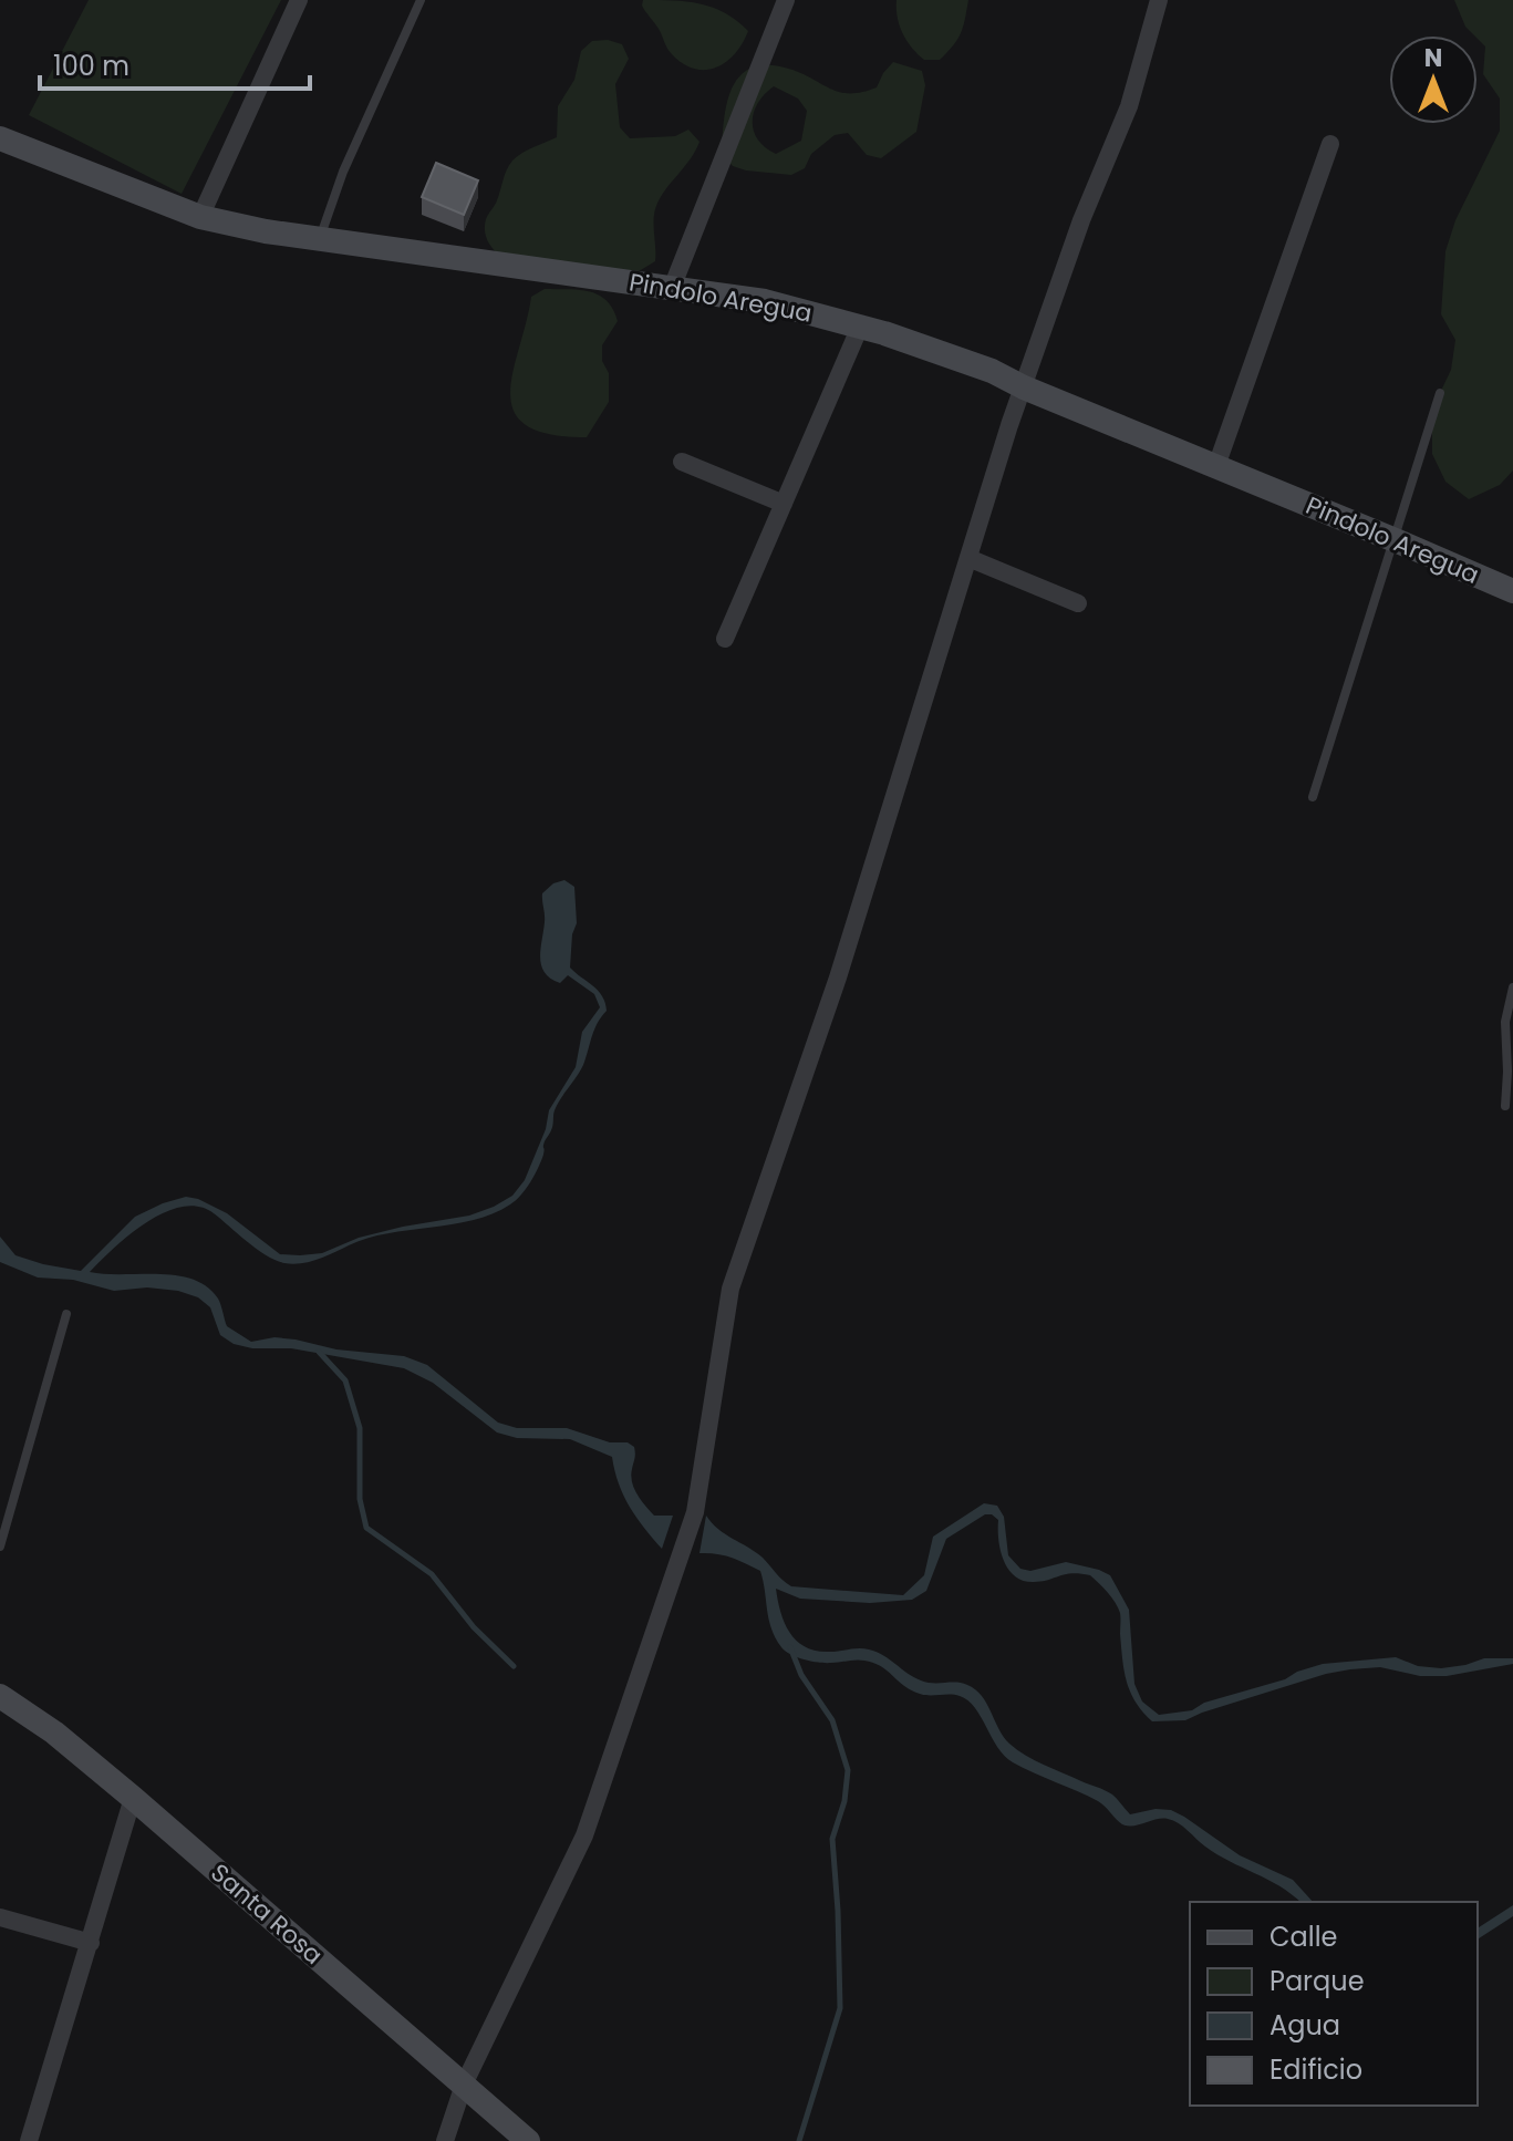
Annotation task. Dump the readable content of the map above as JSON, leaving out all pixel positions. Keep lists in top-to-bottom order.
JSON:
{
  "streets": {
    "main road": ["Pindolo Aregua", "Santa Rosa"]
  },
  "legend": [
    "Calle",
    "Parque",
    "Agua",
    "Edificio"
  ],
  "scale_bar": "100 m",
  "north": "top"
}
